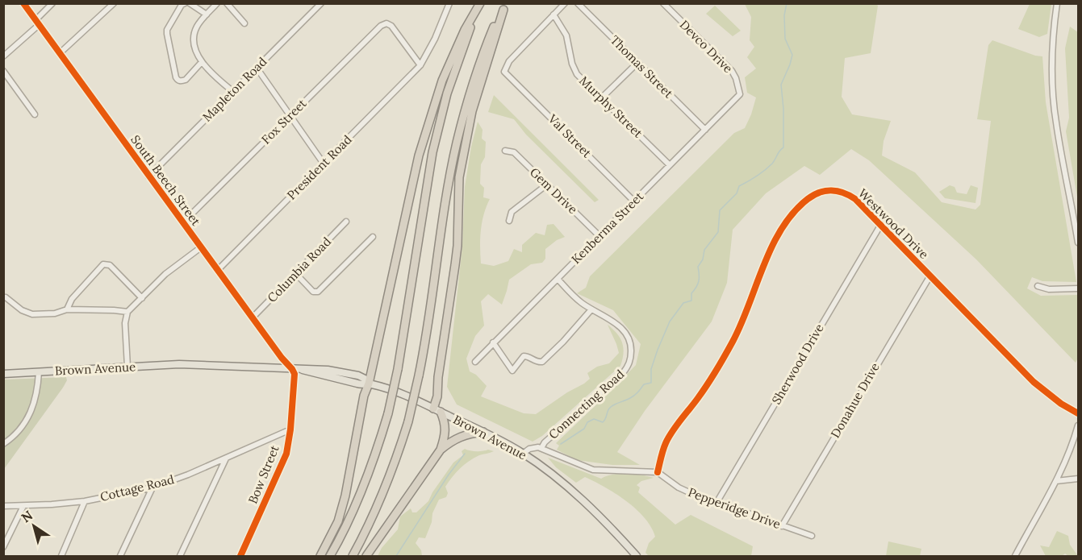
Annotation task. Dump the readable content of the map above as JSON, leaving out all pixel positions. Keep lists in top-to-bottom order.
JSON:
{
  "streets": {
    "main road": ["Brown Avenue"],
    "street": [
      "Devco Drive",
      "Thomas Street",
      "Mapleton Road",
      "Murphy Street",
      "Fox Street",
      "Val Street",
      "President Road",
      "South Beech Street",
      "Gem Drive",
      "Westwood Drive",
      "Kenberma Street",
      "Columbia Road",
      "Sherwood Drive",
      "Donahue Drive",
      "Connecting Road",
      "Bow Street",
      "Cottage Road",
      "Pepperidge Drive"
    ]
  },
  "crossings": [
    ["Devco Drive", "Kenberma Street"],
    ["Thomas Street", "Kenberma Street"],
    ["Mapleton Road", "South Beech Street"],
    ["Murphy Street", "Val Street"],
    ["Murphy Street", "Kenberma Street"],
    ["Fox Street", "President Road"],
    ["Fox Street", "South Beech Street"],
    ["Val Street", "Kenberma Street"],
    ["President Road", "South Beech Street"],
    ["South Beech Street", "Columbia Road"],
    ["South Beech Street", "Brown Avenue"],
    ["South Beech Street", "Bow Street"],
    ["Gem Drive", "Kenberma Street"],
    ["Westwood Drive", "Sherwood Drive"],
    ["Westwood Drive", "Donahue Drive"],
    ["Westwood Drive", "Pepperidge Drive"],
    ["Kenberma Street", "Connecting Road"],
    ["Sherwood Drive", "Pepperidge Drive"],
    ["Brown Avenue", "Bow Street"],
    ["Donahue Drive", "Pepperidge Drive"],
    ["Bow Street", "Cottage Road"]
  ],
  "north": "top left"
}
